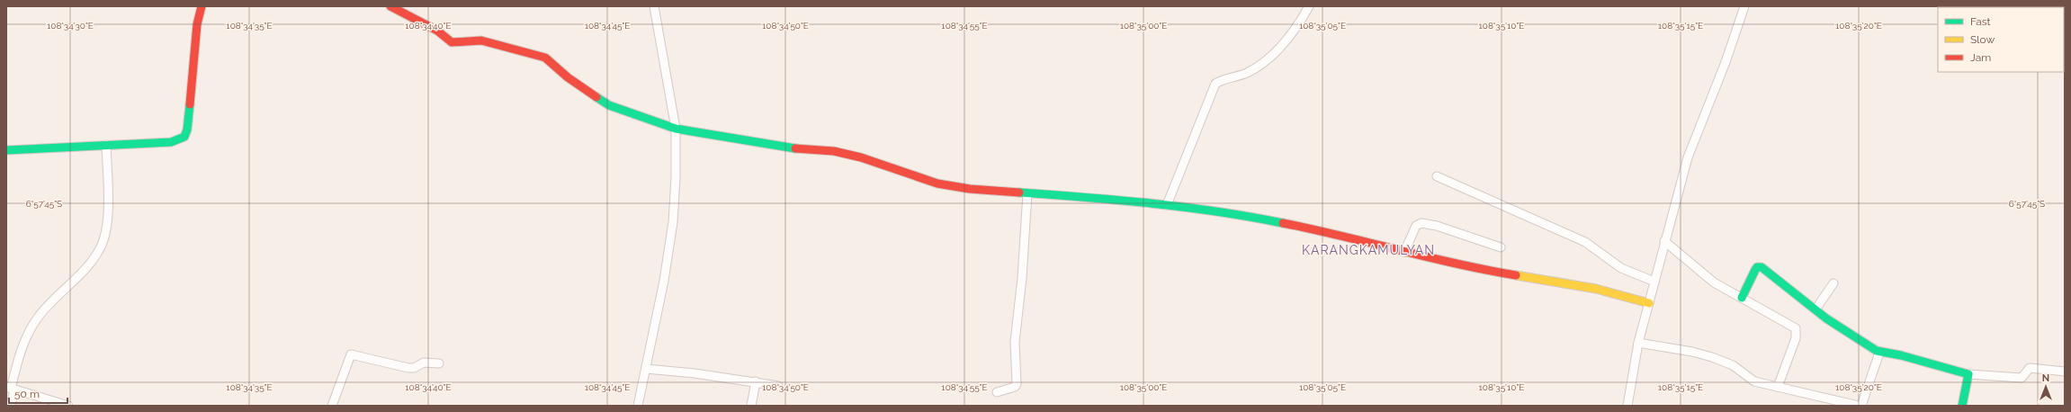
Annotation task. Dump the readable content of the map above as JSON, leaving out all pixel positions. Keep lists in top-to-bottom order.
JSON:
{
  "districts": ["KARANGKAMULYAN"],
  "legend": ["Fast", "Slow", "Jam"],
  "scale_bar": "50 m",
  "north": "top",
  "coordinates": [
    "108°34'30\"E",
    "108°34'35\"E",
    "108°34'40\"E",
    "108°34'45\"E",
    "108°34'50\"E",
    "108°34'55\"E",
    "108°35'00\"E",
    "108°35'05\"E",
    "108°35'10\"E",
    "108°35'15\"E",
    "108°35'20\"E",
    "6°57'45\"S"
  ]
}
